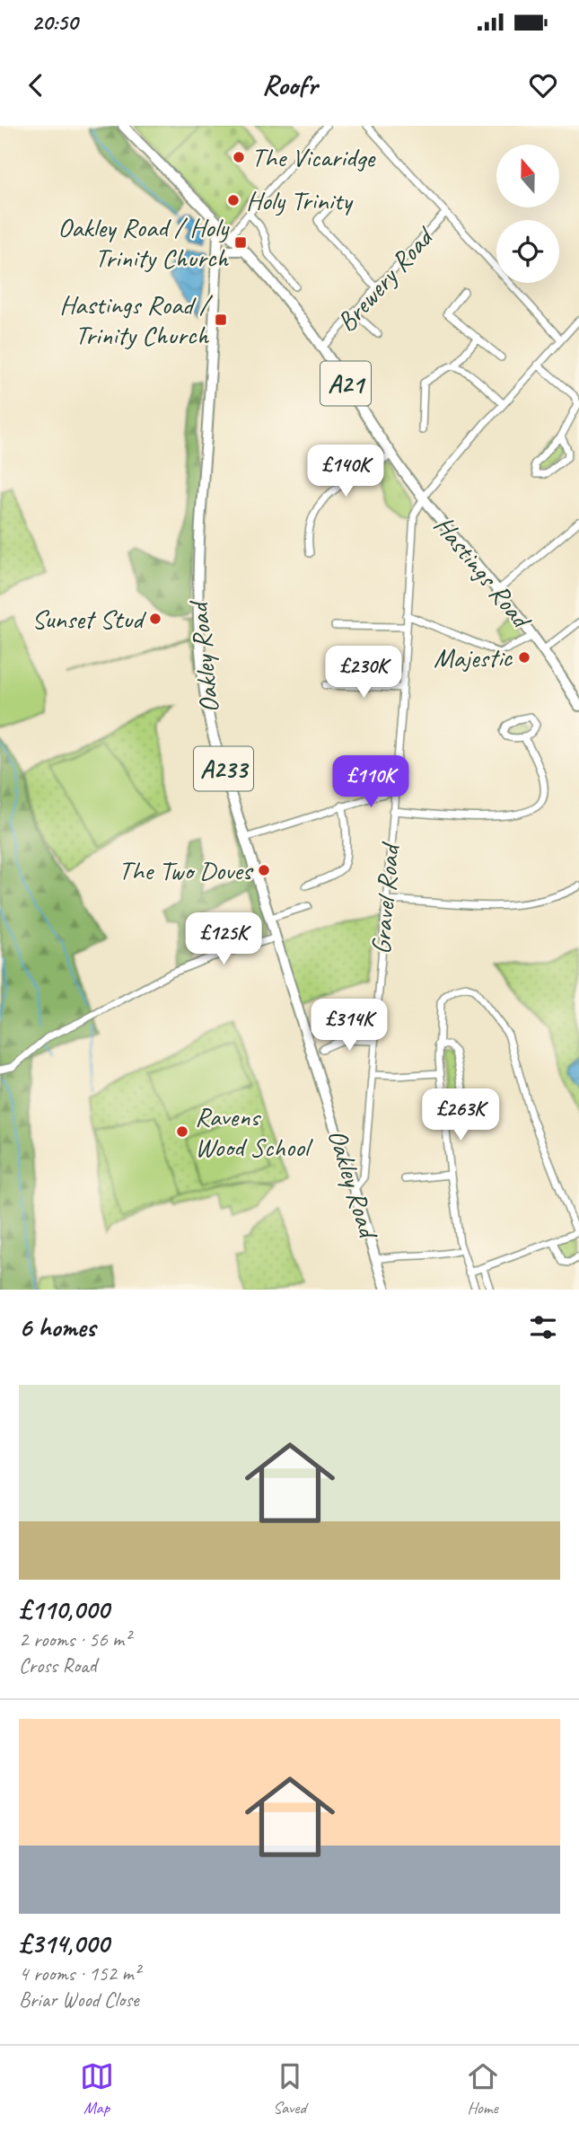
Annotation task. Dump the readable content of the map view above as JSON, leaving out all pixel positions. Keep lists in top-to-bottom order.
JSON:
{
  "streets": {
    "main road": [
      "A21",
      "Hastings Road",
      "Oakley Road",
      "A233"
    ],
    "street": ["Brewery Road", "Gravel Road"]
  },
  "crossings": [
    ["Brewery Road", "Hastings Road"],
    ["A21", "Hastings Road"],
    ["A21", "Oakley Road"],
    ["Hastings Road", "Oakley Road"],
    ["Hastings Road", "Gravel Road"],
    ["Oakley Road", "Gravel Road"]
  ],
  "places": {
    "other": [
      "The Vicaridge",
      "Holy Trinity",
      "Sunset Stud",
      "Majestic",
      "The Two Doves",
      "Ravens Wood School"
    ],
    "transit": ["Oakley Road / Holy Trinity Church", "Hastings Road / Trinity Church"]
  },
  "north": "top",
  "page": {
    "status": "20:50",
    "header": "Roofr",
    "price": [
      "£140K",
      "£230K",
      "£110K",
      "£125K",
      "£314K",
      "£263K"
    ],
    "heading": "6 homes",
    "list": [
      {
        "name": "£110,000",
        "note": "2 rooms · 56 m² · Cross Road"
      },
      {
        "name": "£314,000",
        "note": "4 rooms · 152 m² · Briar Wood Close"
      }
    ],
    "tabs": ["Map", "Saved", "Home"]
  }
}
